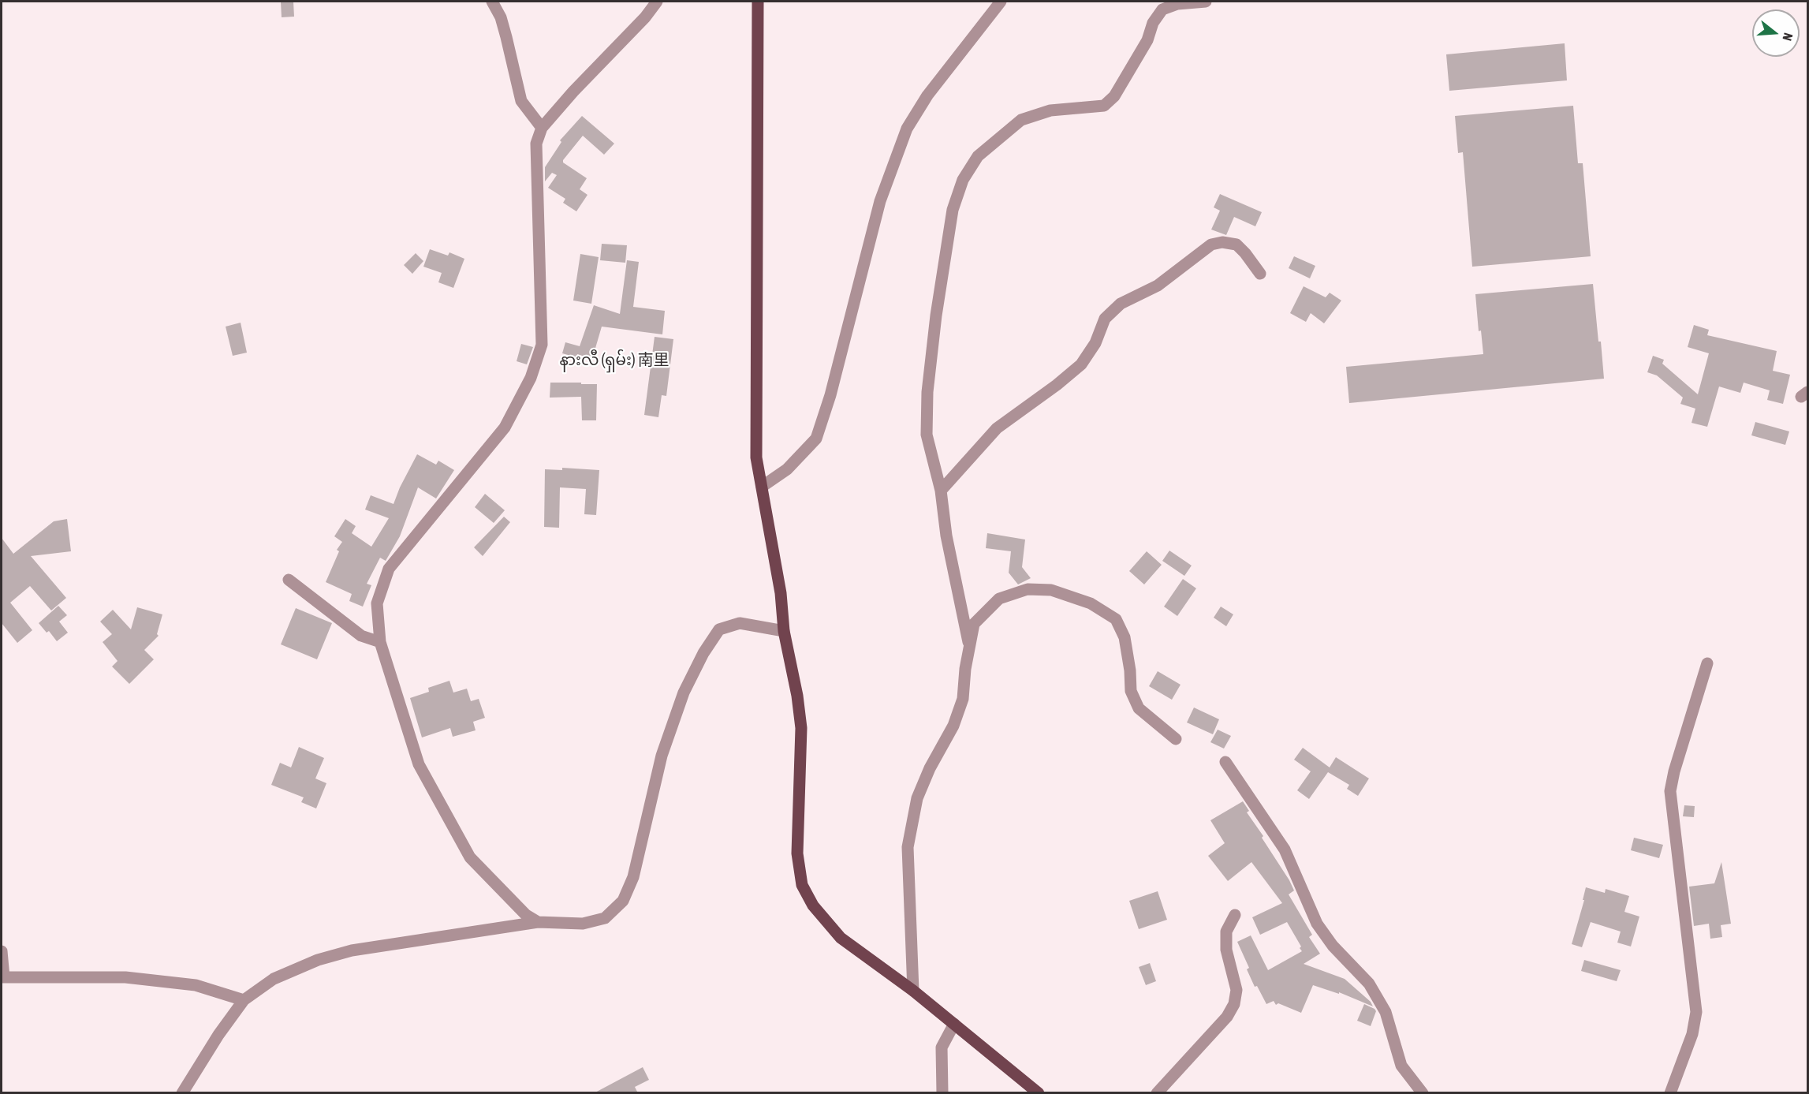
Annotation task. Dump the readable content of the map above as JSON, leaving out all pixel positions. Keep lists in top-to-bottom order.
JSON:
{
  "districts": ["နားလီ (ရှမ်း) 南里"],
  "north": "right"
}
